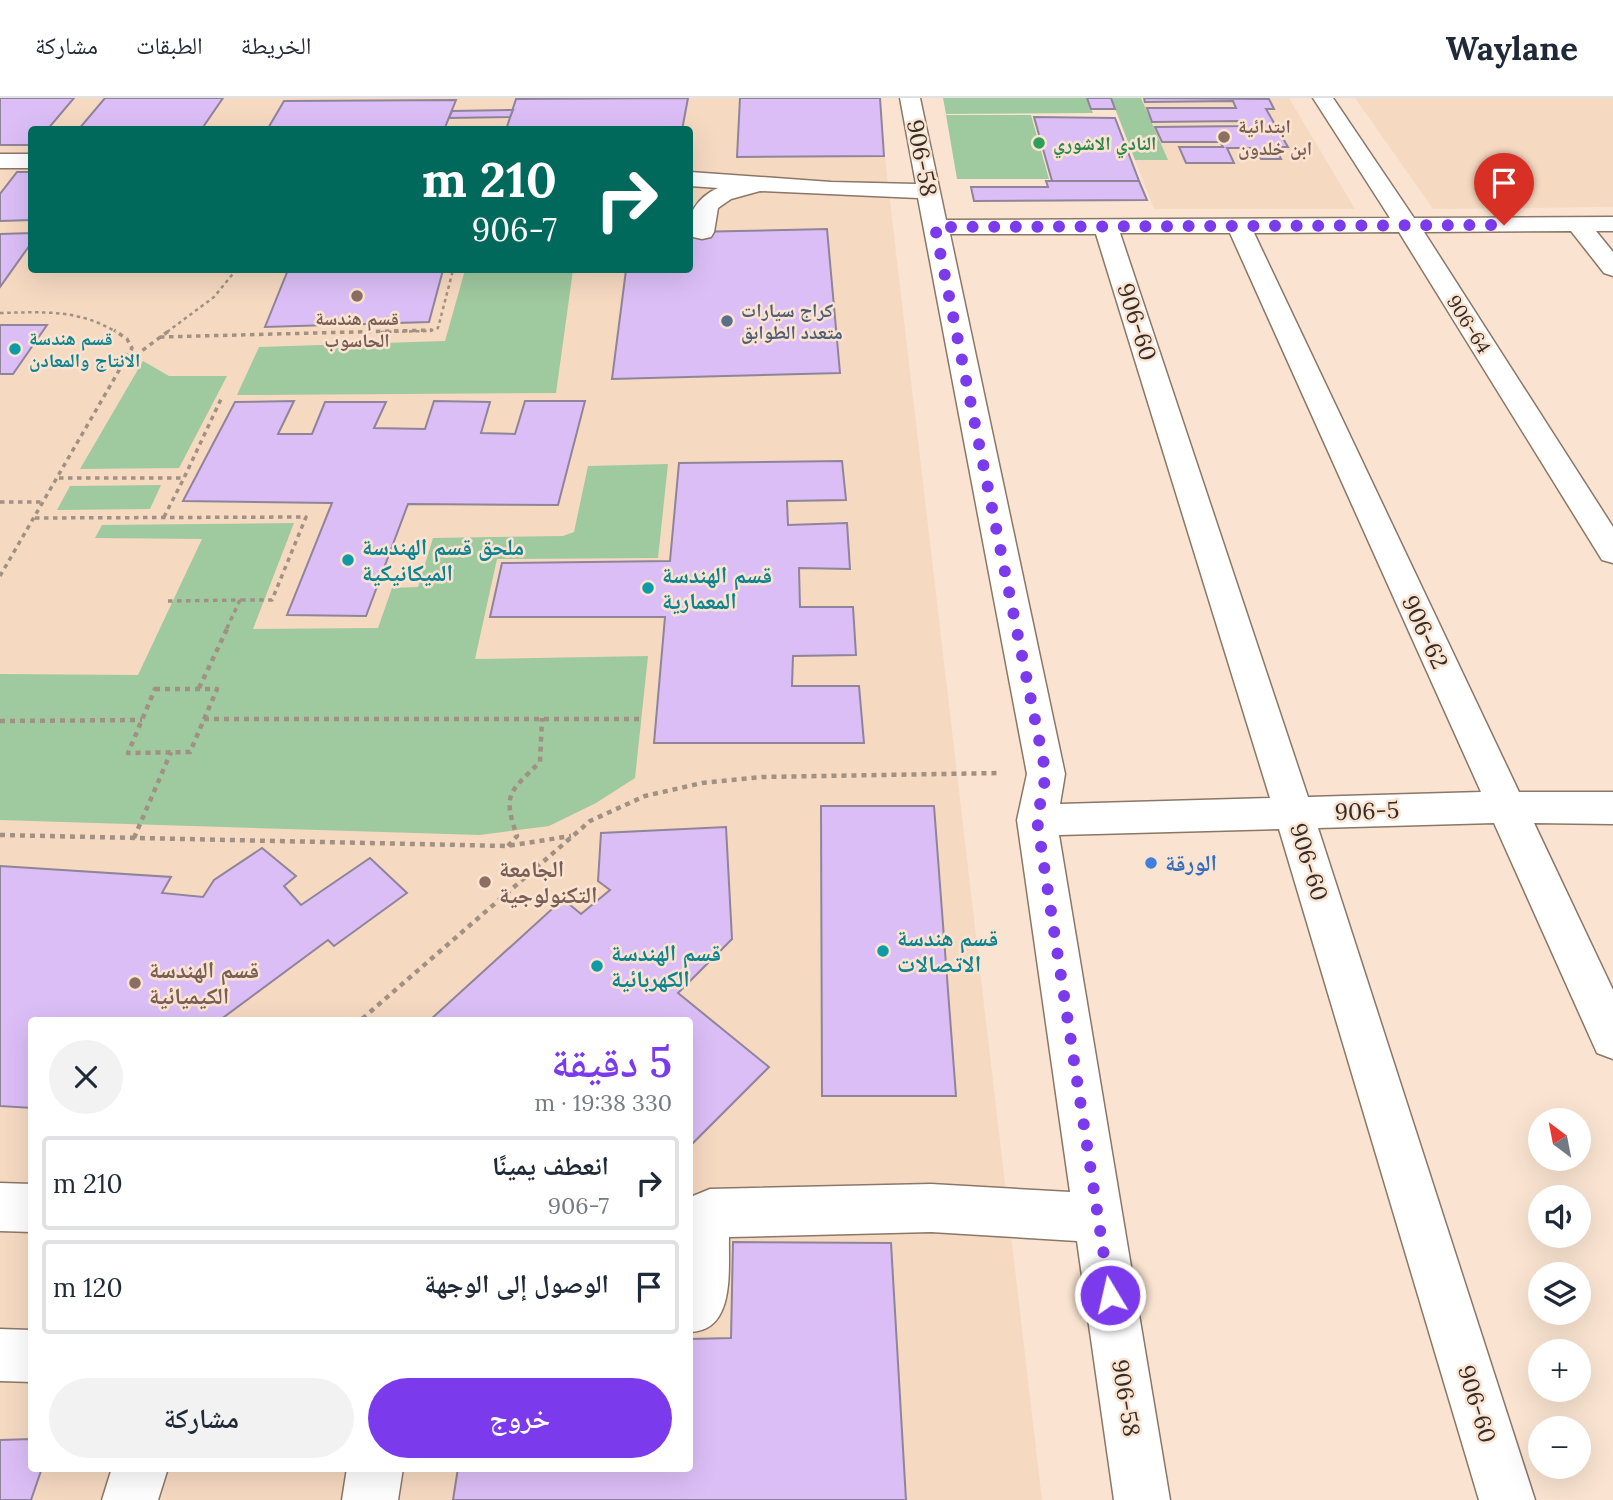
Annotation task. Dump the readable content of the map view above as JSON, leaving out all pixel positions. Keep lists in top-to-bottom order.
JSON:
{
  "streets": {
    "street": [
      "906-58",
      "906-60",
      "906-64",
      "906-62",
      "906-5"
    ]
  },
  "crossings": [
    ["906-58", "906-5"],
    ["906-60", "906-5"],
    ["906-62", "906-5"]
  ],
  "places": [
    "ابتدائية ابن خلدون",
    "النادي الاشوري",
    "قسم هندسة الحاسوب",
    "كراج سيارات متعدد الطوابق",
    "قسم هندسة الانتاج والمعادن",
    "ملحق قسم الهندسة الميكانيكية",
    "قسم الهندسة المعمارية",
    "الورقة",
    "الجامعة التكنولوجية",
    "قسم هندسة الاتصالات",
    "قسم الهندسة الكهربائية",
    "قسم الهندسة الكيميائية"
  ],
  "north": "top left",
  "page": {
    "header": "Waylane",
    "nav": ["الخريطة", "الطبقات", "مشاركة"],
    "turn": ["210 m", "906-7"],
    "heading": ["5 دقيقة", "330 m · 19:38"],
    "map_buttons": ["+", "−"],
    "list": [
      {
        "name": "انعطف يمينًا",
        "note": "906-7",
        "value": "210 m"
      },
      {
        "name": "الوصول إلى الوجهة",
        "value": "120 m"
      }
    ],
    "buttons": ["خروج", "مشاركة"]
  }
}
